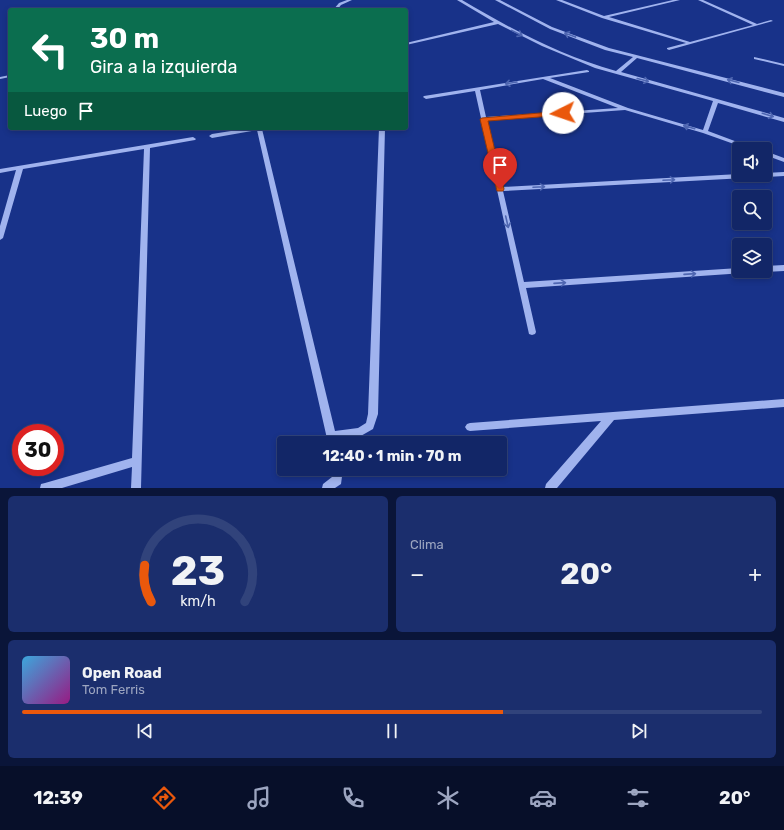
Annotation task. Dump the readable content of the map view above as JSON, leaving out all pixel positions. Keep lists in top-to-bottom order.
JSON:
{
  "page": {
    "turn": ["30 m", "Gira a la izquierda"],
    "then": "Luego",
    "limit": "30",
    "trip": "12:40 · 1 min · 70 m",
    "tile": "Clima",
    "heat": ["−", "20°", "+"],
    "song": ["Open Road", "Tom Ferris"],
    "tabs": ["12:39", "20°"],
    "gauge": ["23", "km/h"]
  }
}
